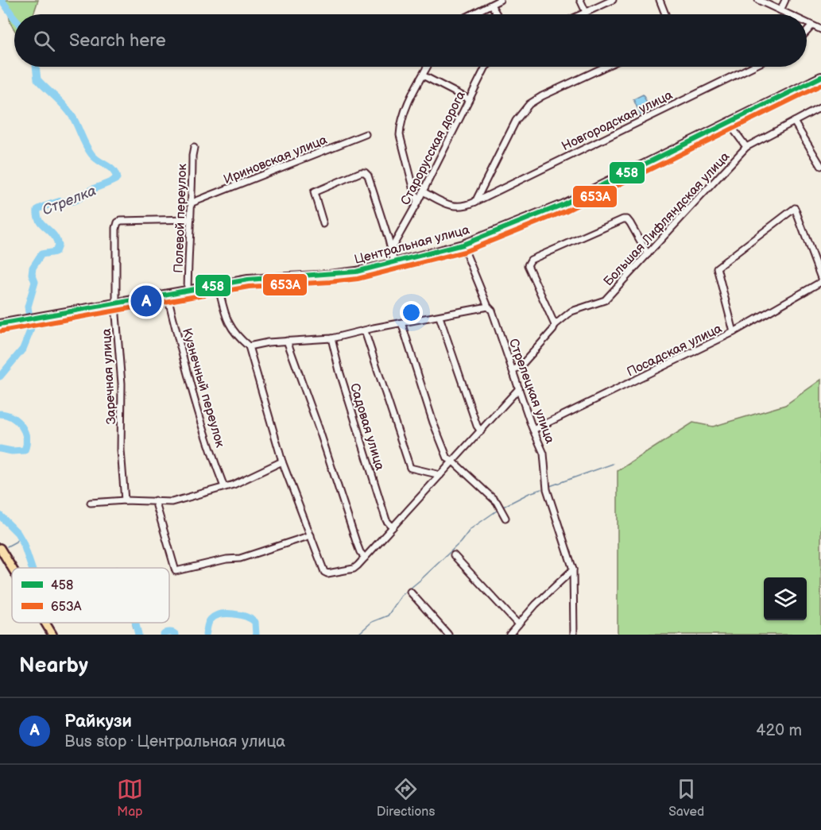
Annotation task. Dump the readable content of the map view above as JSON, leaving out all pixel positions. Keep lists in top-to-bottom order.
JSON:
{
  "streets": {
    "main road": ["Центральная улица"],
    "street": [
      "Новгородская улица",
      "Старорусская дорога",
      "Ириновская улица",
      "Полевой переулок",
      "Большая Лифляндская улица",
      "Посадская улица",
      "Заречная улица",
      "Кузнечный переулок",
      "Стрелецкая улица",
      "Садовая улица"
    ]
  },
  "crossings": [
    ["Новгородская улица", "Старорусская дорога"],
    ["Ириновская улица", "Полевой переулок"],
    ["Полевой переулок", "Центральная улица"],
    ["Полевой переулок", "Заречная улица"],
    ["Большая Лифляндская улица", "Стрелецкая улица"],
    ["Центральная улица", "Заречная улица"],
    ["Центральная улица", "Кузнечный переулок"],
    ["Центральная улица", "Стрелецкая улица"],
    ["Посадская улица", "Стрелецкая улица"]
  ],
  "water": ["Стрелка"],
  "lines": ["transit line 458", "transit line 653А"],
  "legend": ["458", "653А"],
  "page": {
    "search": "Search here",
    "pins": "A",
    "heading": "Nearby",
    "list": [
      {
        "mark": "A",
        "name": "Райкузи",
        "note": "Bus stop · Центральная улица",
        "value": "420 m"
      }
    ],
    "nav": ["Map", "Directions", "Saved"]
  }
}
